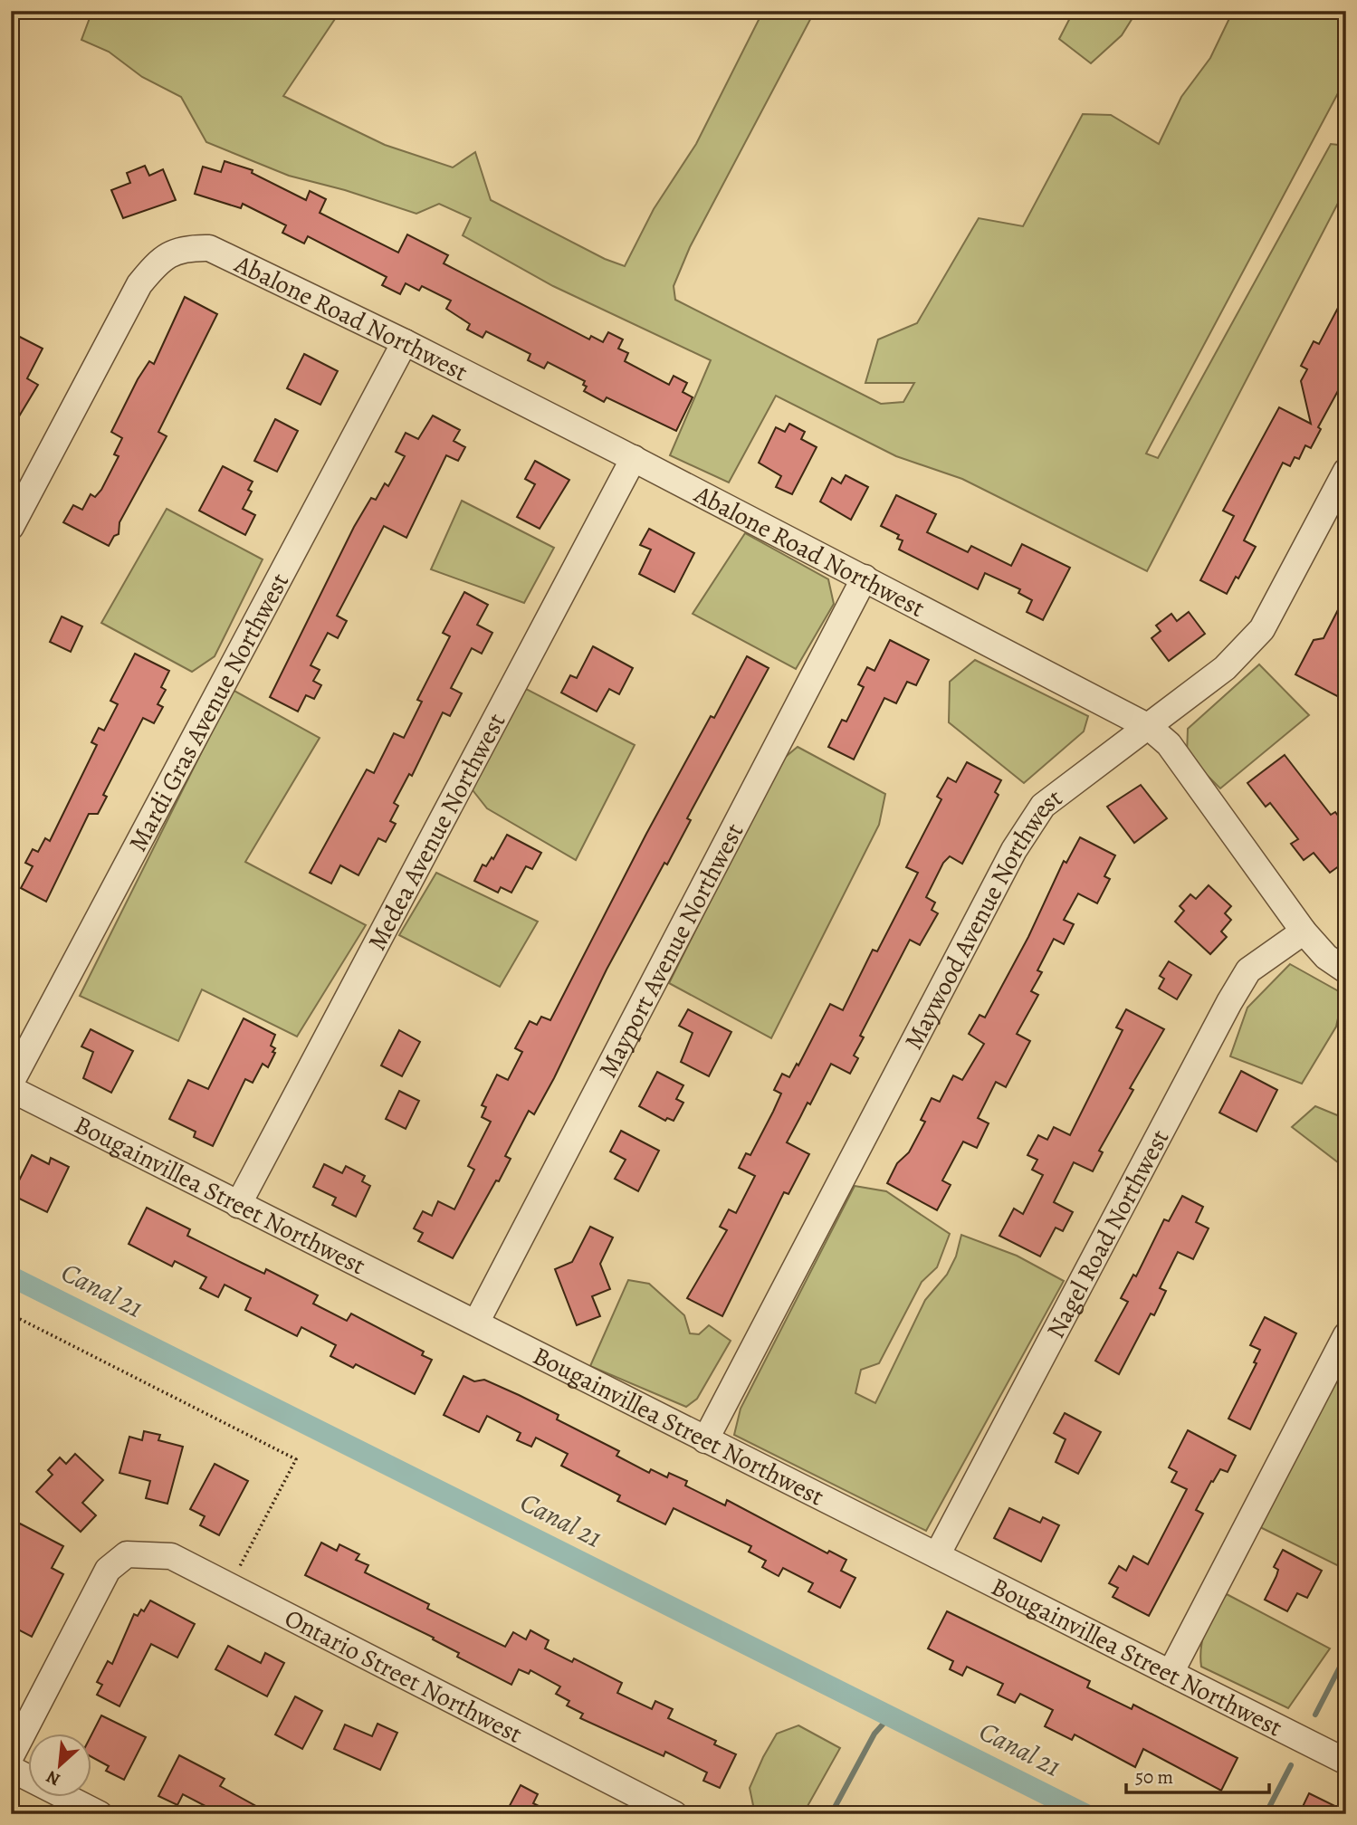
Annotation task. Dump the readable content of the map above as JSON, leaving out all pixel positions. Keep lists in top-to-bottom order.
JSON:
{
  "streets": {
    "street": [
      "Abalone Road Northwest",
      "Mardi Gras Avenue Northwest",
      "Medea Avenue Northwest",
      "Maywood Avenue Northwest",
      "Mayport Avenue Northwest",
      "Bougainvillea Street Northwest",
      "Nagel Road Northwest",
      "Ontario Street Northwest"
    ]
  },
  "crossings": [
    ["Abalone Road Northwest", "Mardi Gras Avenue Northwest"],
    ["Abalone Road Northwest", "Medea Avenue Northwest"],
    ["Abalone Road Northwest", "Maywood Avenue Northwest"],
    ["Abalone Road Northwest", "Mayport Avenue Northwest"],
    ["Abalone Road Northwest", "Nagel Road Northwest"],
    ["Medea Avenue Northwest", "Bougainvillea Street Northwest"],
    ["Maywood Avenue Northwest", "Bougainvillea Street Northwest"],
    ["Mayport Avenue Northwest", "Bougainvillea Street Northwest"],
    ["Bougainvillea Street Northwest", "Nagel Road Northwest"]
  ],
  "water": ["Canal 21"],
  "scale_bar": "50 m",
  "north": "bottom left"
}
